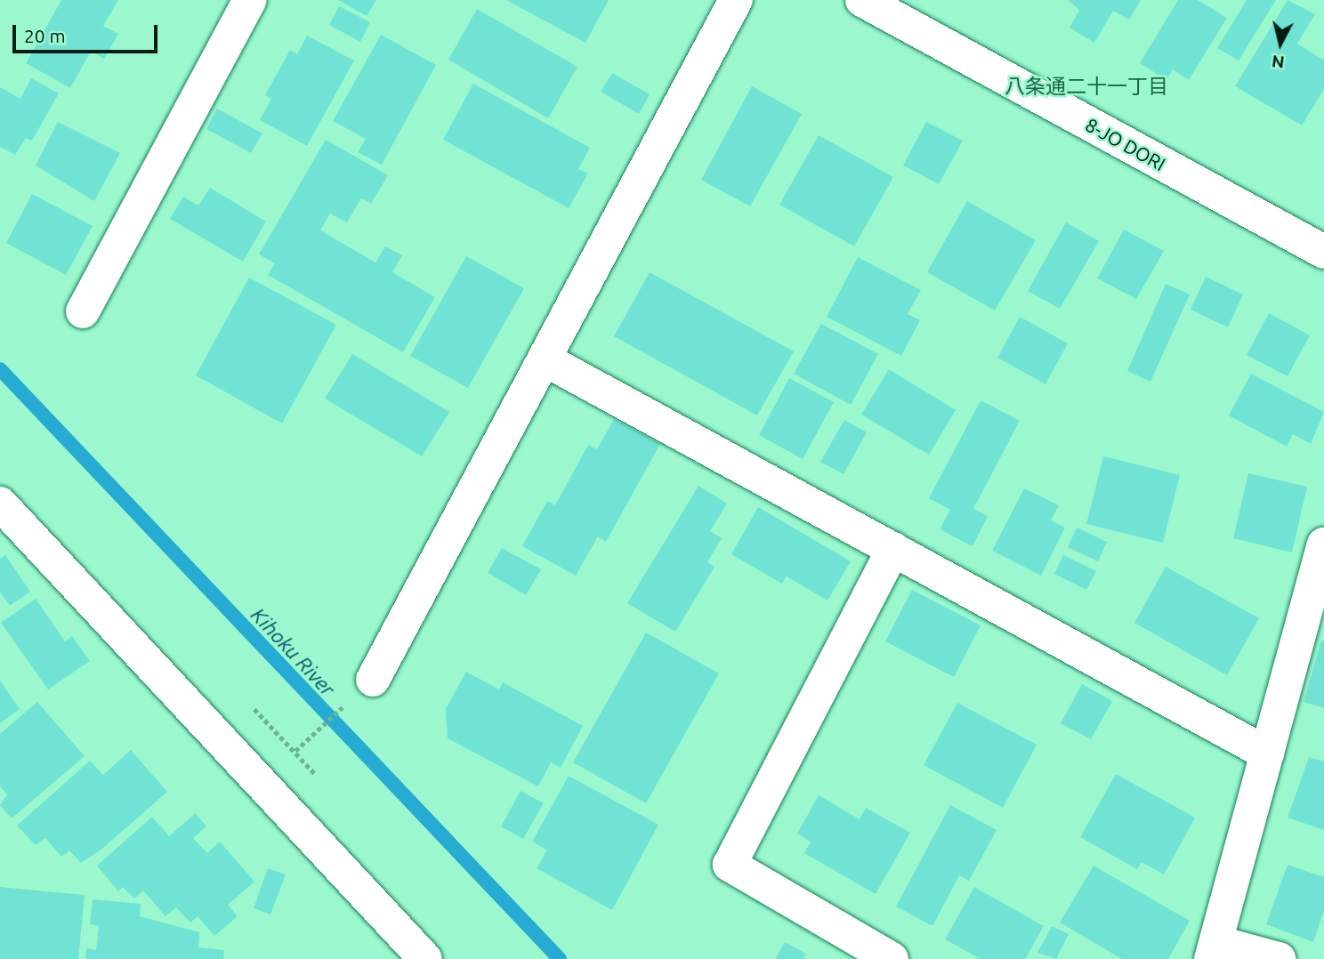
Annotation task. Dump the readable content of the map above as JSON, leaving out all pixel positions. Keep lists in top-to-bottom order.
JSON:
{
  "streets": {
    "street": ["8-JO DORI"]
  },
  "districts": ["八条通二十一丁目"],
  "water": ["Kihoku River"],
  "scale_bar": "20 m",
  "north": "bottom"
}
